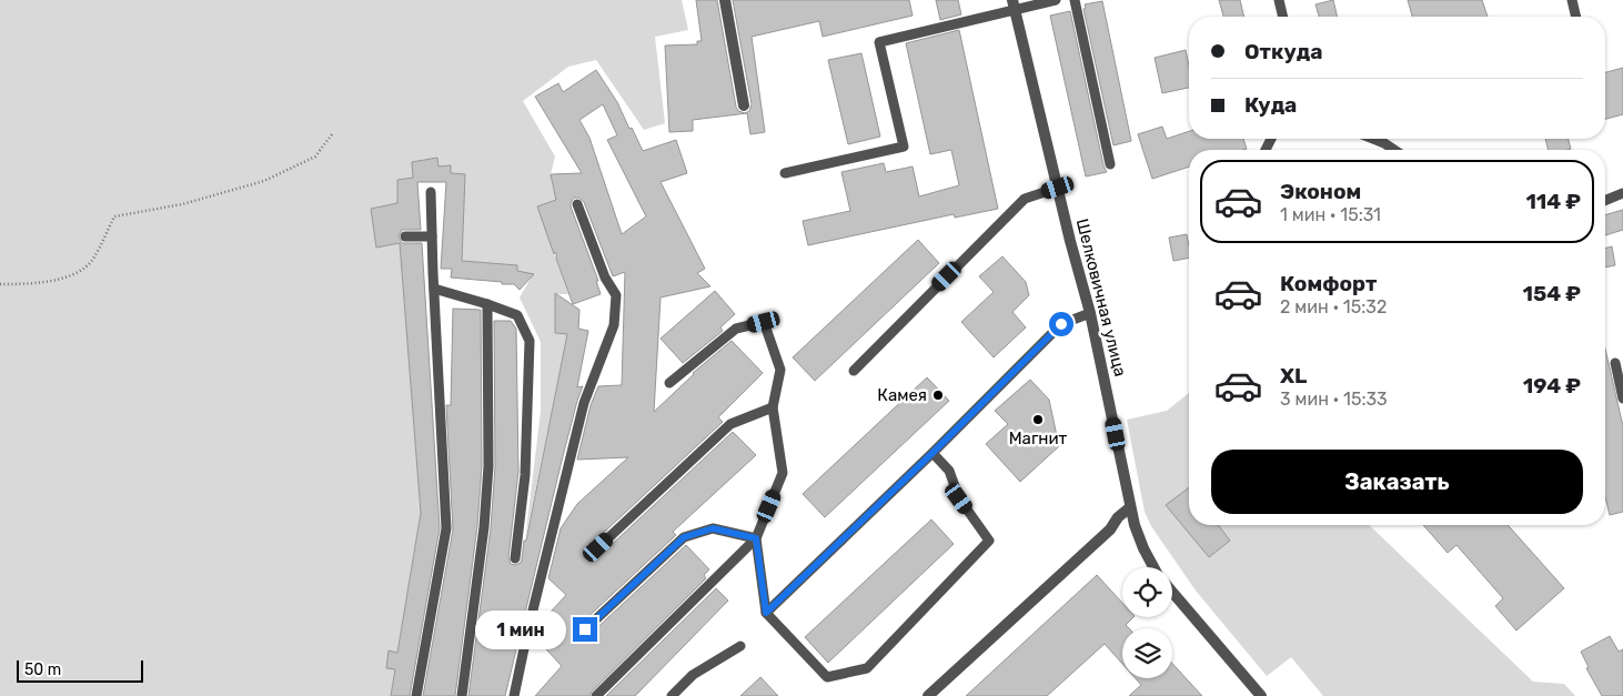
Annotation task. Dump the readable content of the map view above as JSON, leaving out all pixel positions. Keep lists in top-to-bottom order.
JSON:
{
  "streets": {
    "street": ["Шелковичная улица"]
  },
  "places": ["Камея", "Магнит"],
  "scale_bar": "50 m",
  "page": {
    "banner": ["Откуда", "Куда"],
    "list": [
      {
        "name": "Эконом",
        "note": "1 мин · 15:31",
        "value": "114 ₽"
      },
      {
        "name": "Комфорт",
        "note": "2 мин · 15:32",
        "value": "154 ₽"
      },
      {
        "name": "XL",
        "note": "3 мин · 15:33",
        "value": "194 ₽"
      }
    ],
    "buttons": "Заказать",
    "bubble": "1 мин",
    "scale": "50 m"
  }
}
